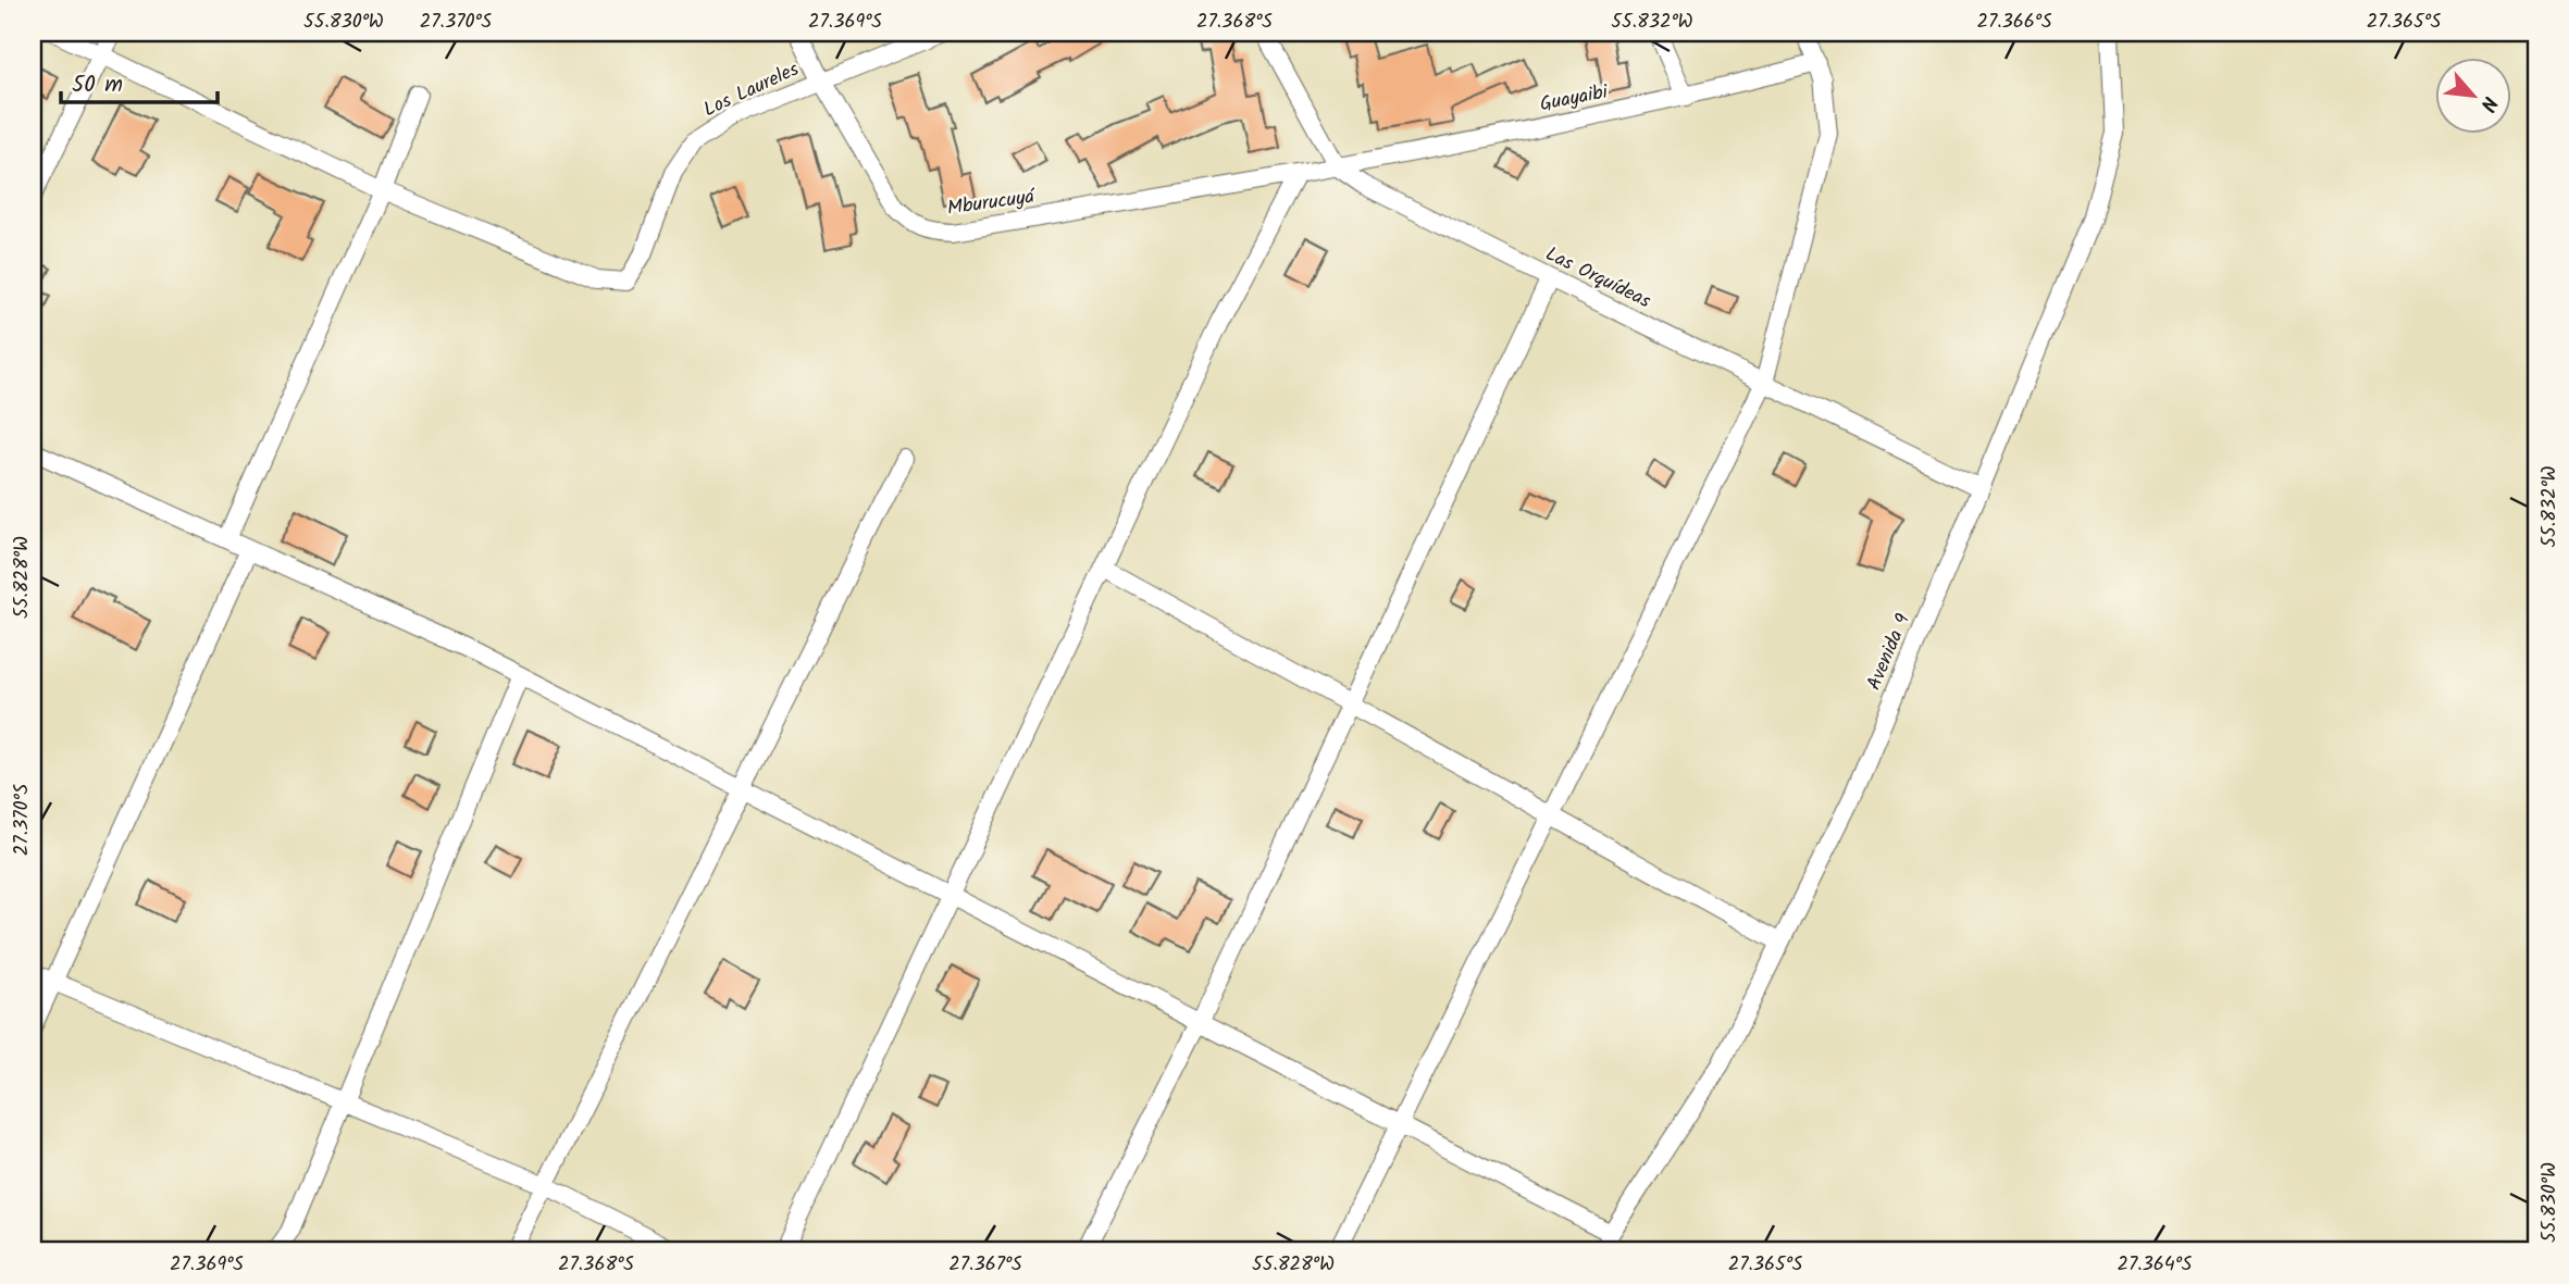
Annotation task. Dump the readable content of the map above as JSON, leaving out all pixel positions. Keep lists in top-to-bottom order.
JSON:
{
  "streets": {
    "street": [
      "Los Laureles",
      "Guayaibi",
      "Mburucuyá",
      "Las Orquídeas",
      "Avenida 9"
    ]
  },
  "crossings": [
    ["Los Laureles", "Mburucuyá"],
    ["Guayaibi", "Mburucuyá"],
    ["Guayaibi", "Las Orquídeas"],
    ["Mburucuyá", "Las Orquídeas"],
    ["Las Orquídeas", "Avenida 9"]
  ],
  "scale_bar": "50 m",
  "north": "bottom right",
  "coordinates": [
    "55.830°W",
    "27.370°S",
    "27.369°S",
    "27.368°S",
    "55.832°W",
    "27.366°S",
    "27.365°S",
    "55.828°W",
    "27.367°S",
    "27.364°S"
  ]
}
